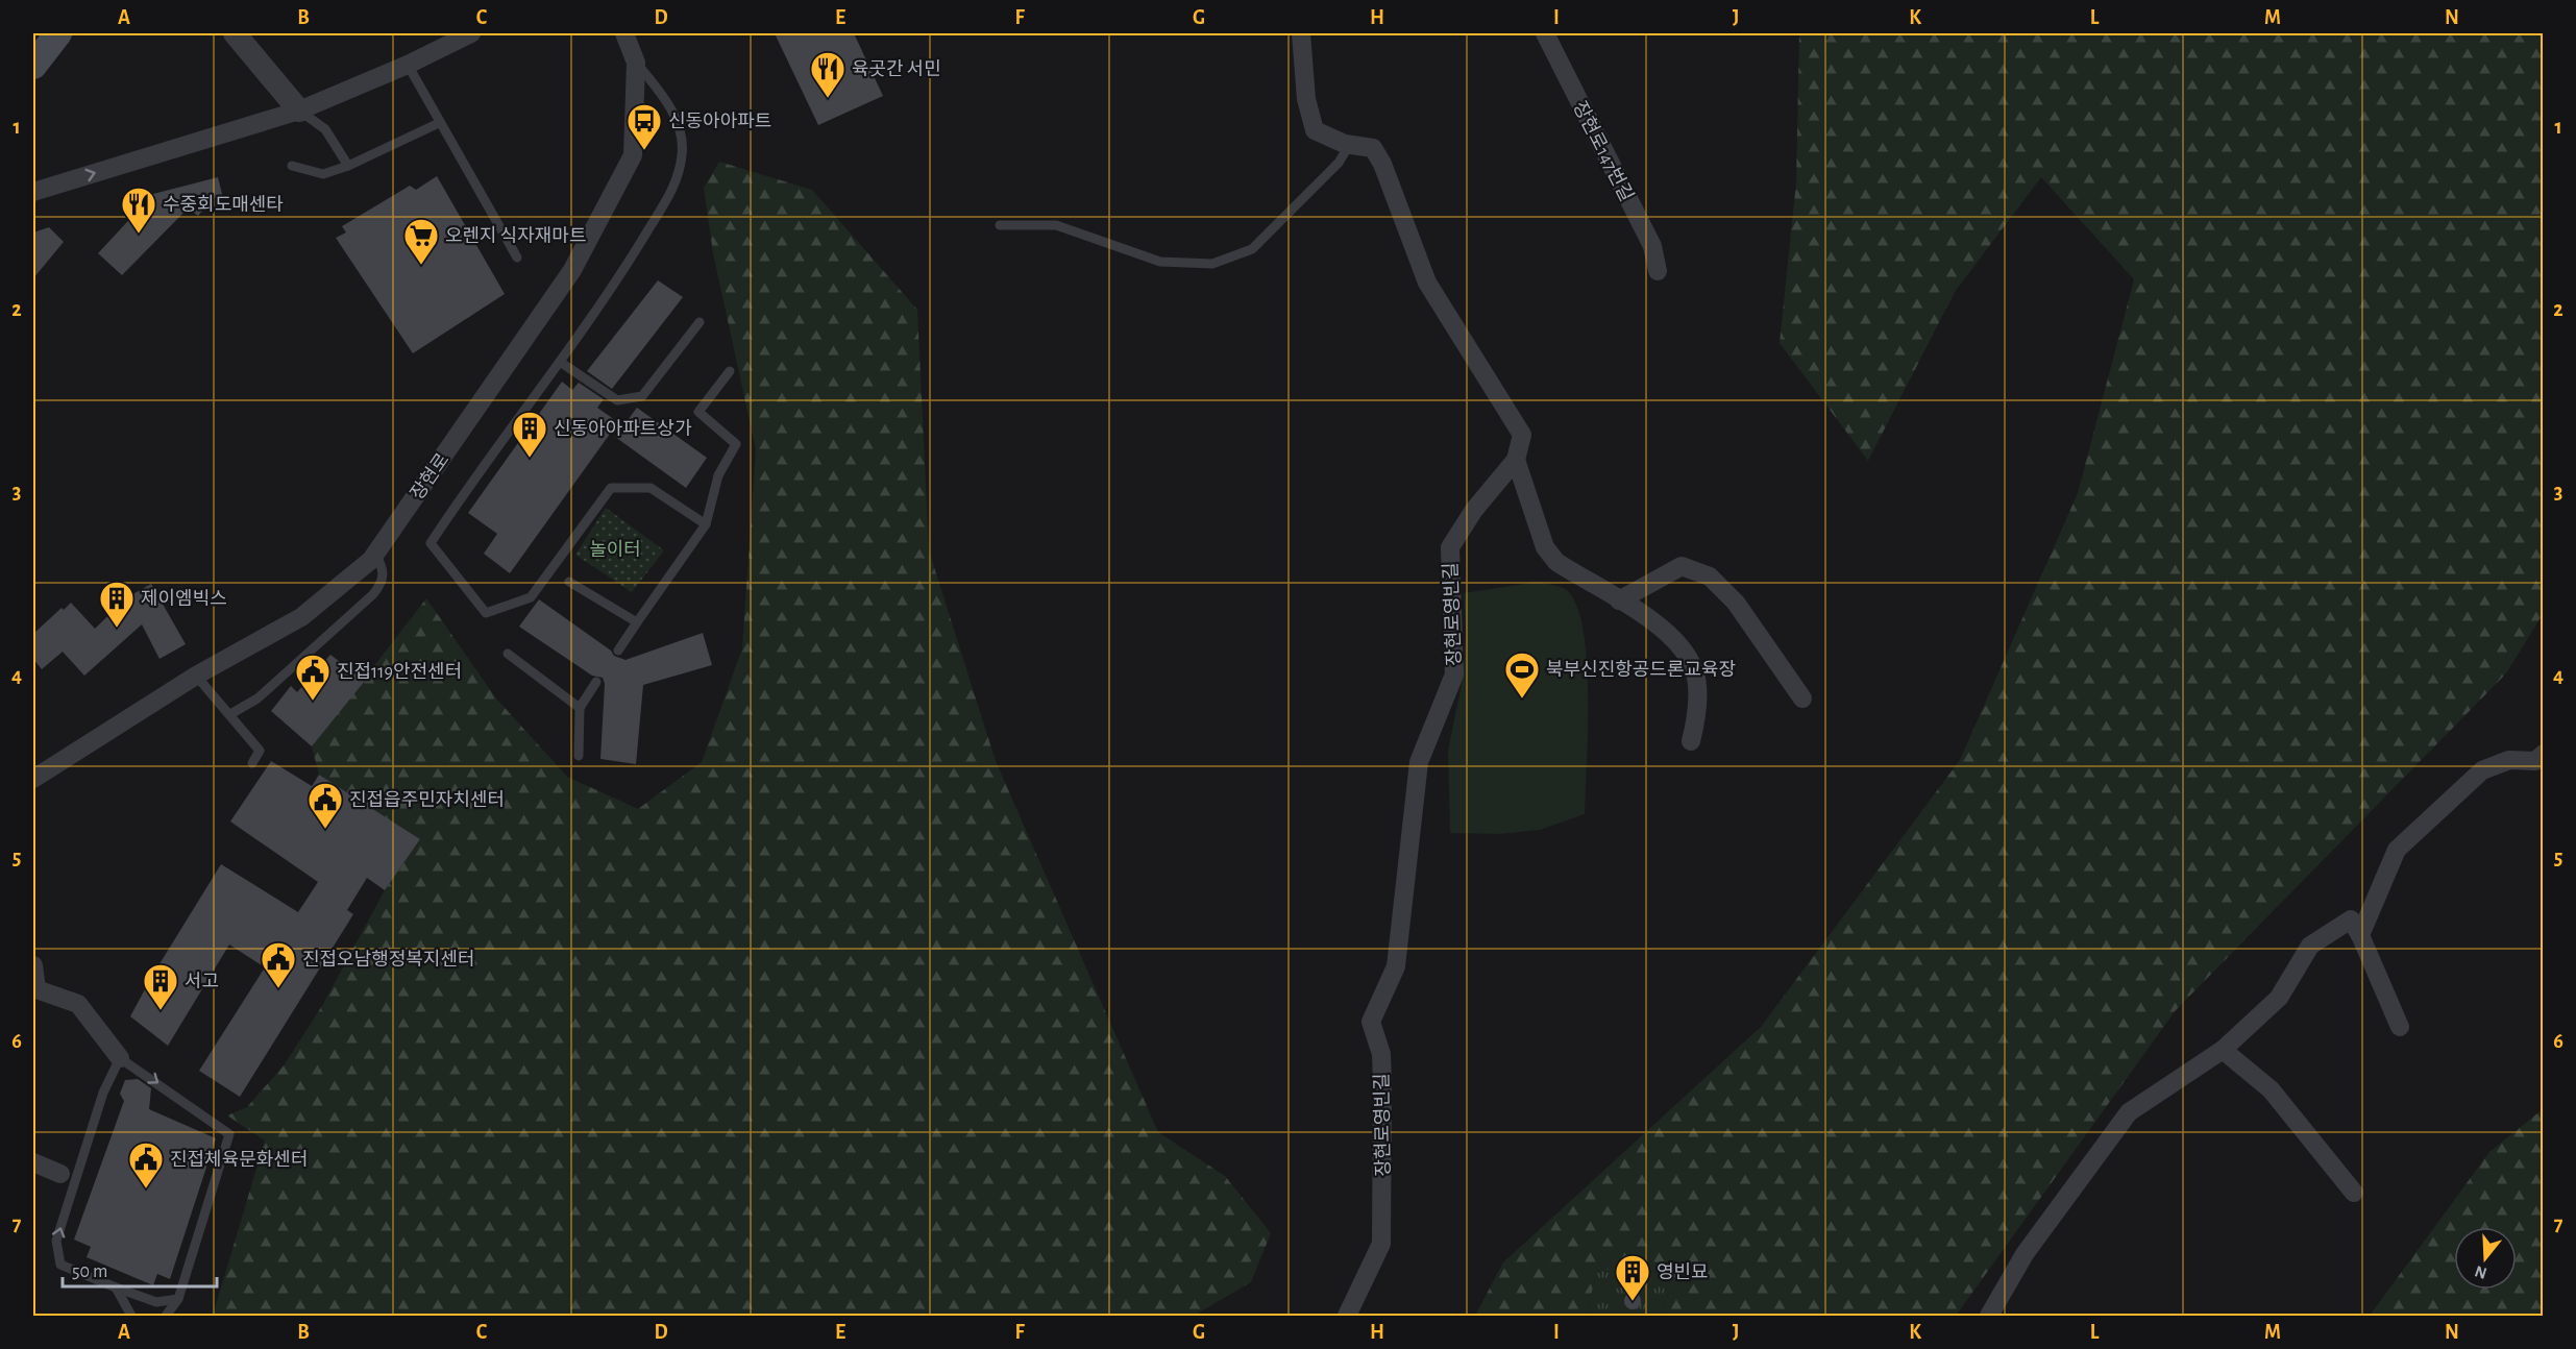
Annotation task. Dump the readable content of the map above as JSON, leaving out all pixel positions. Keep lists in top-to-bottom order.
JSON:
{
  "streets": {
    "street": ["장현로147번길", "장현로", "장현로영빈길"]
  },
  "parks": ["놀이터"],
  "places": {
    "restaurant": ["육곳간 서민", "수중회도매센타"],
    "bus stop": ["신동아아파트"],
    "supermarket": ["오렌지 식자재마트"],
    "building": [
      "신동아아파트상가",
      "제이엠빅스",
      "서고",
      "영빈묘"
    ],
    "sports": ["북부신진항공드론교육장"],
    "public building": [
      "진접119안전센터",
      "진접읍주민자치센터",
      "진접오남행정복지센터",
      "진접체육문화센터"
    ]
  },
  "scale_bar": "50 m",
  "north": "bottom",
  "grid": {
    "columns": [
      "A",
      "B",
      "C",
      "D",
      "E",
      "F",
      "G",
      "H",
      "I",
      "J",
      "K",
      "L",
      "M",
      "N"
    ],
    "rows": [
      "1",
      "2",
      "3",
      "4",
      "5",
      "6",
      "7"
    ]
  }
}
